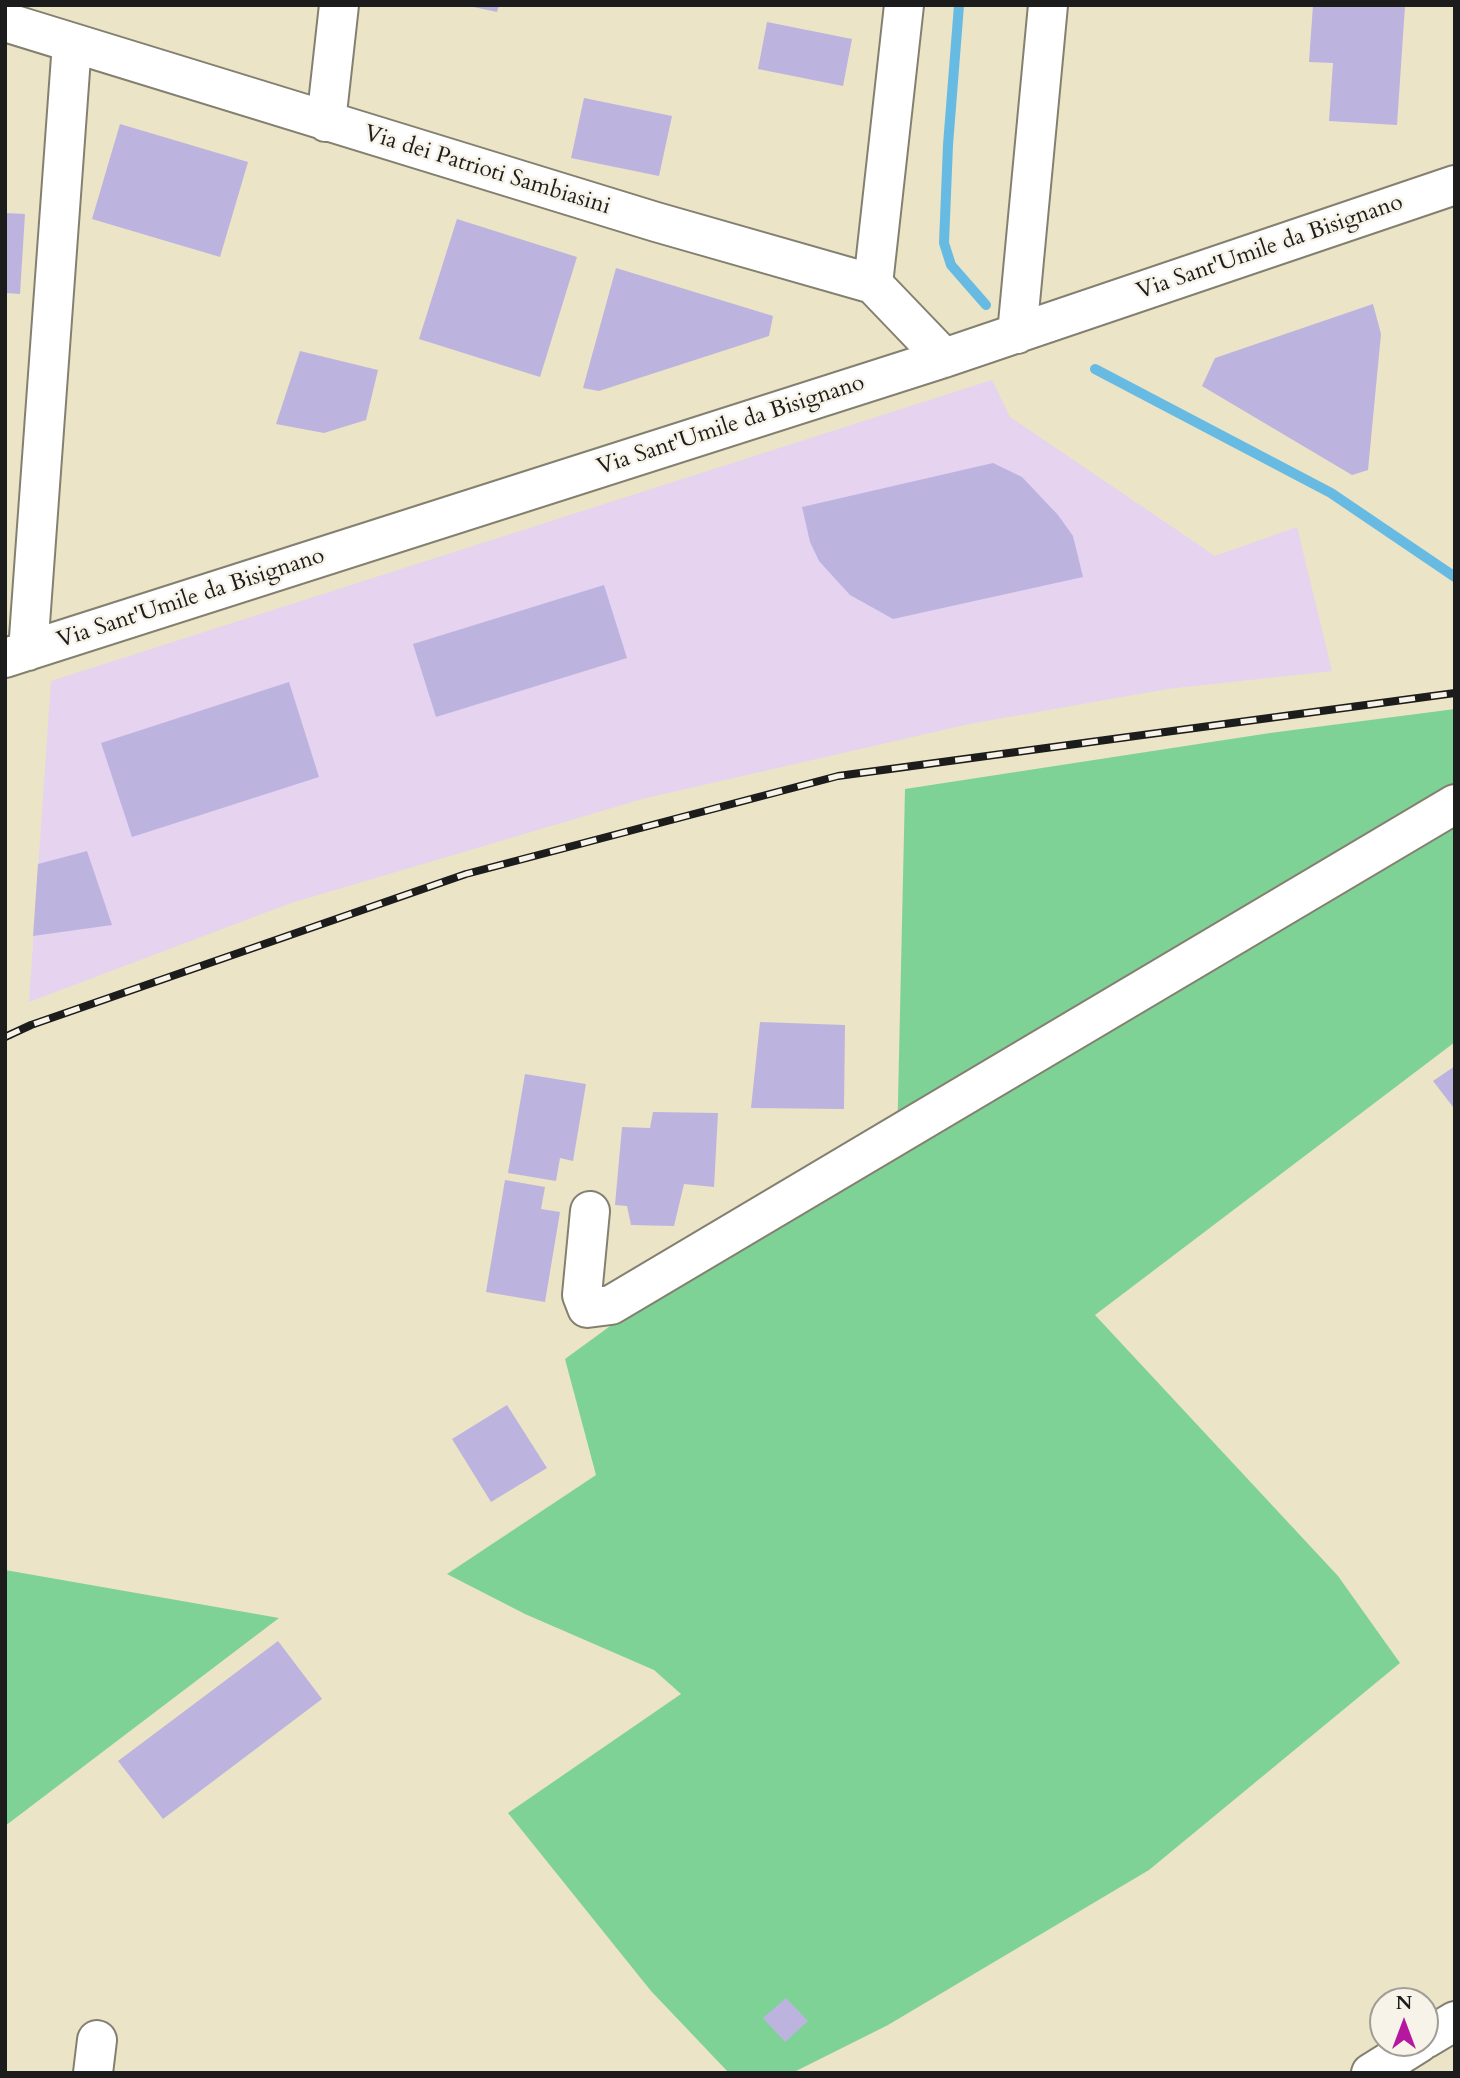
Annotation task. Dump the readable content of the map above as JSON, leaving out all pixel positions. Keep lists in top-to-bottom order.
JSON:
{
  "streets": {
    "street": ["Via dei Patrioti Sambiasini", "Via Sant'Umile da Bisignano"]
  },
  "north": "top"
}
